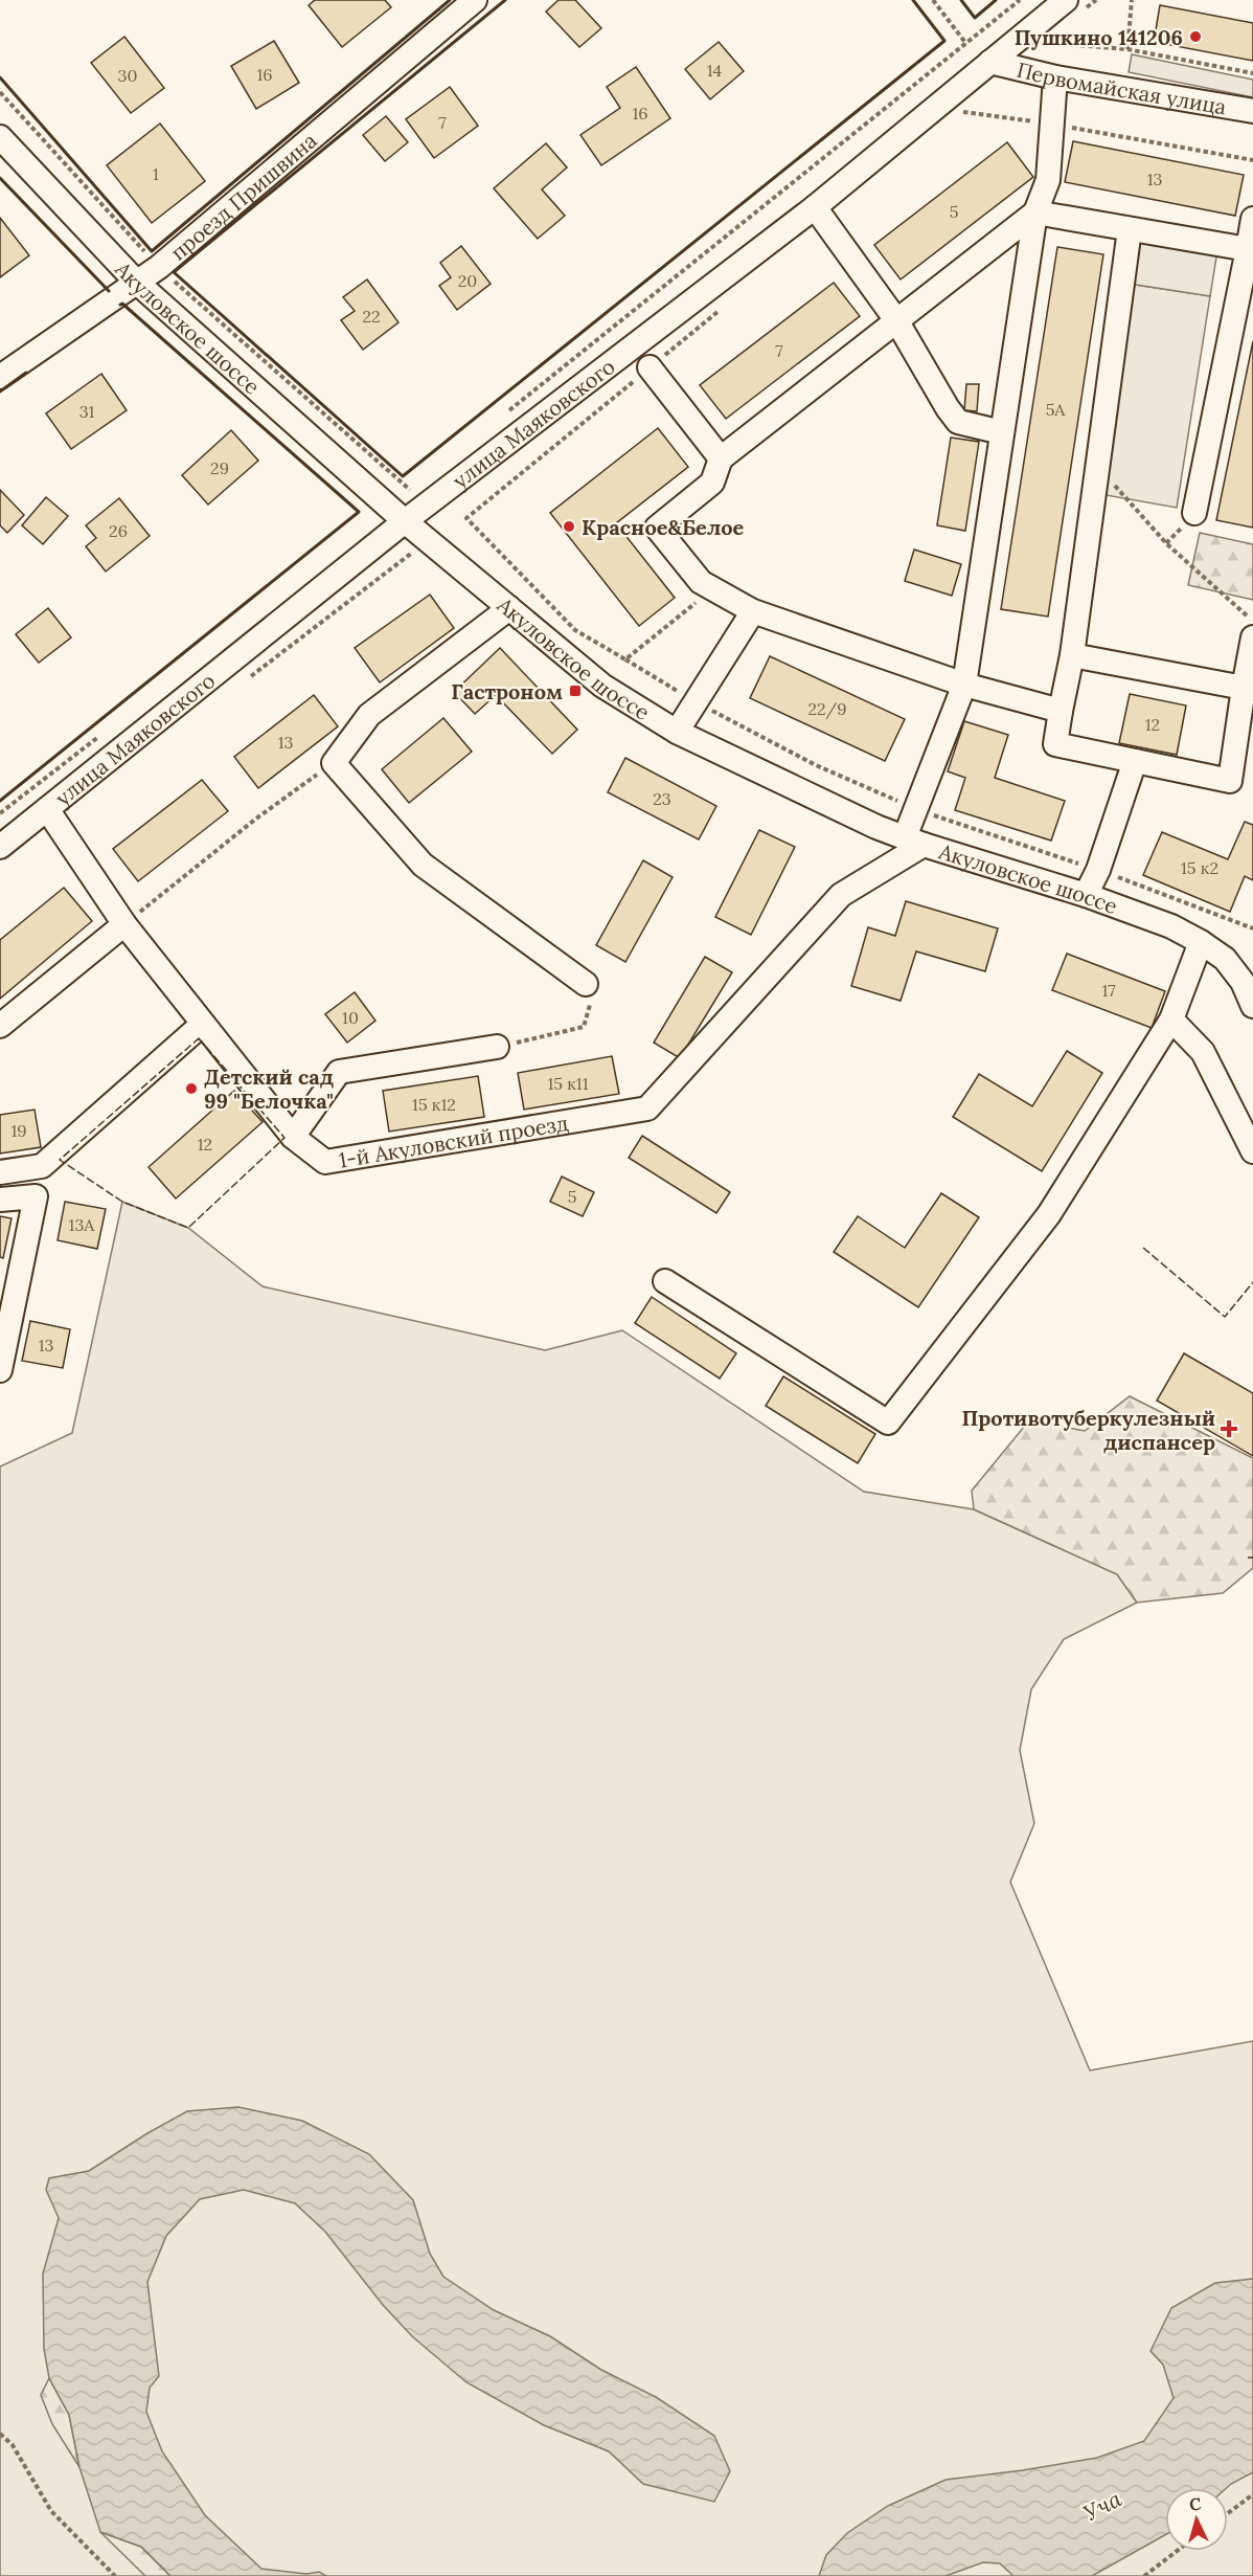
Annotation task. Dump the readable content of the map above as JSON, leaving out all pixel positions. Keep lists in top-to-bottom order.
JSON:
{
  "streets": {
    "street": [
      "Первомайская улица",
      "проезд Пришвина",
      "Акуловское шоссе",
      "улица Маяковского",
      "1-й Акуловский проезд"
    ]
  },
  "crossings": [
    ["Первомайская улица", "улица Маяковского"],
    ["проезд Пришвина", "Акуловское шоссе"],
    ["Акуловское шоссе", "улица Маяковского"],
    ["Акуловское шоссе", "1-й Акуловский проезд"],
    ["улица Маяковского", "1-й Акуловский проезд"]
  ],
  "water": ["Уча"],
  "places": {
    "other": ["Пушкино 141206", "Красное&Белое", "Детский сад 99 \"Белочка\""],
    "transit": ["Гастроном"],
    "health": ["Противотуберкулезный диспансер"]
  },
  "house_numbers": [
    "14",
    "16",
    "30",
    "16",
    "7",
    "1",
    "13",
    "5",
    "20",
    "22",
    "7",
    "5А",
    "31",
    "29",
    "26",
    "22/9",
    "12",
    "13",
    "23",
    "15 к2",
    "17",
    "10",
    "15 к11",
    "15 к12",
    "19",
    "12",
    "5",
    "13А",
    "13"
  ],
  "north": "top"
}
